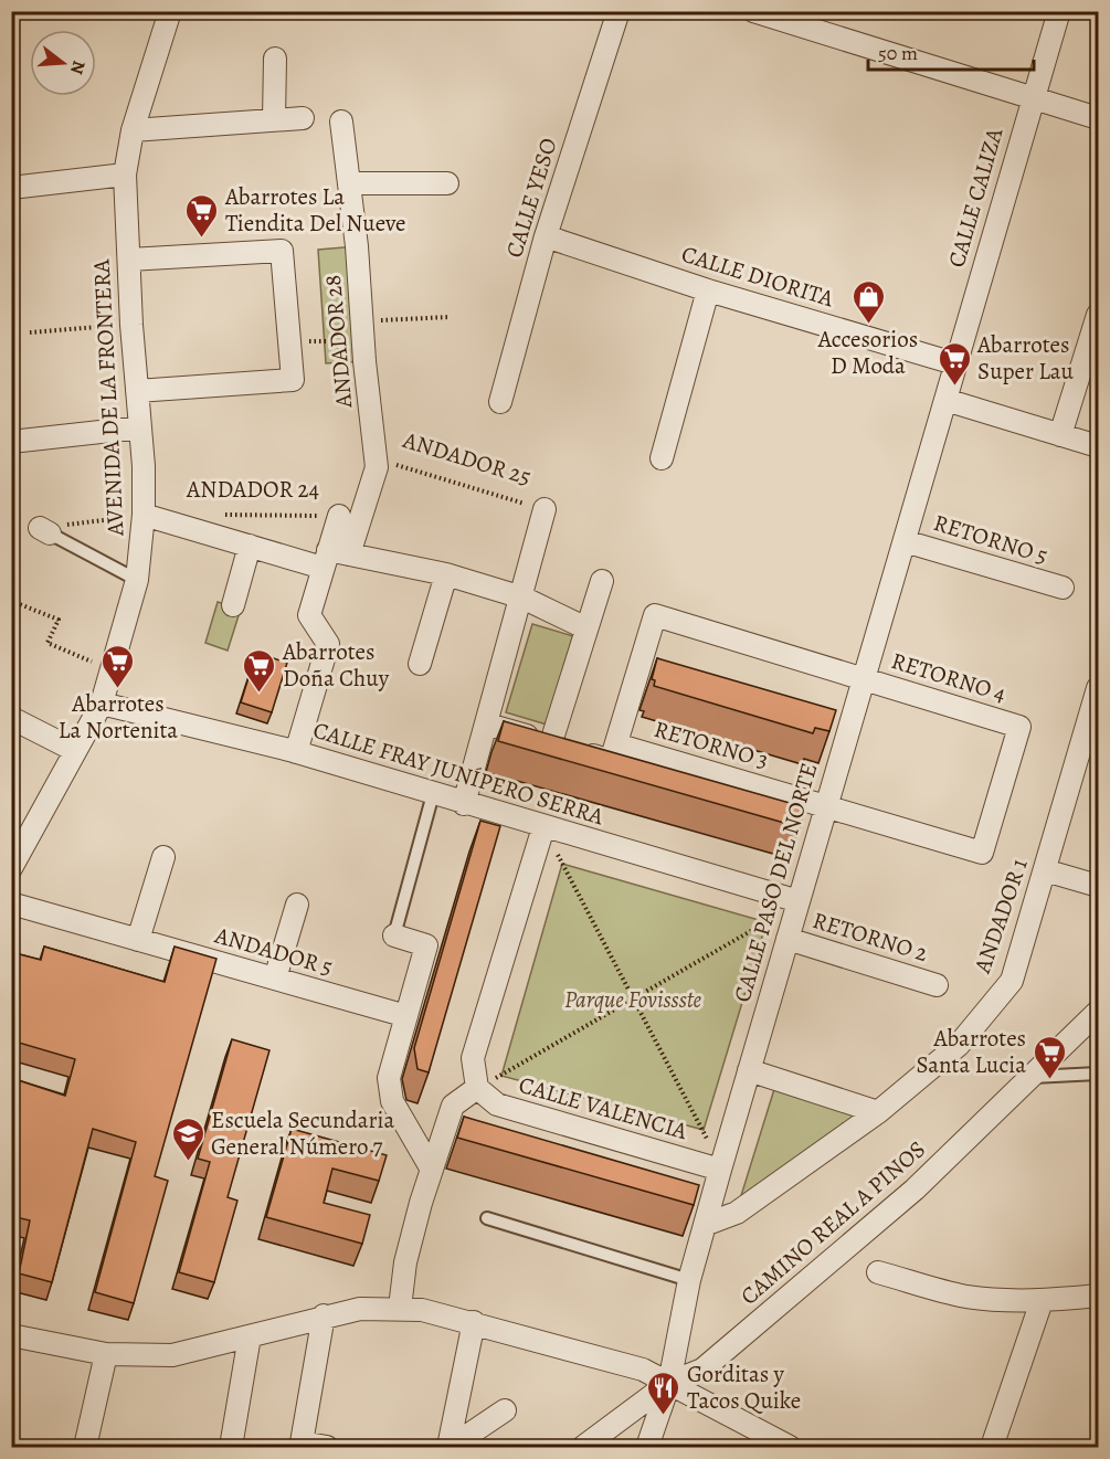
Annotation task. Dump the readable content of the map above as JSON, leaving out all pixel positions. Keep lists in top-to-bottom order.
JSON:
{
  "streets": {
    "street": [
      "CALLE YESO",
      "CALLE CALIZA",
      "CALLE DIORITA",
      "ANDADOR 28",
      "AVENIDA DE LA FRONTERA",
      "ANDADOR 24",
      "RETORNO 5",
      "RETORNO 4",
      "RETORNO 3",
      "CALLE FRAY JUNÍPERO SERRA",
      "CALLE PASO DEL NORTE",
      "ANDADOR 1",
      "RETORNO 2",
      "ANDADOR 5",
      "CALLE VALENCIA",
      "CAMINO REAL A PINOS"
    ],
    "path": ["ANDADOR 25"]
  },
  "crossings": [
    ["CALLE YESO", "CALLE DIORITA"],
    ["CALLE CALIZA", "CALLE DIORITA"],
    ["CALLE CALIZA", "CALLE PASO DEL NORTE"],
    ["ANDADOR 28", "ANDADOR 25"],
    ["ANDADOR 28", "ANDADOR 24"],
    ["ANDADOR 28", "CALLE FRAY JUNÍPERO SERRA"],
    ["AVENIDA DE LA FRONTERA", "ANDADOR 24"],
    ["AVENIDA DE LA FRONTERA", "CALLE FRAY JUNÍPERO SERRA"],
    ["RETORNO 5", "CALLE PASO DEL NORTE"],
    ["RETORNO 4", "RETORNO 3"],
    ["RETORNO 4", "CALLE PASO DEL NORTE"],
    ["RETORNO 3", "CALLE PASO DEL NORTE"],
    ["CALLE FRAY JUNÍPERO SERRA", "CALLE PASO DEL NORTE"],
    ["CALLE PASO DEL NORTE", "ANDADOR 1"],
    ["CALLE PASO DEL NORTE", "RETORNO 2"],
    ["CALLE PASO DEL NORTE", "CALLE VALENCIA"],
    ["CALLE PASO DEL NORTE", "CAMINO REAL A PINOS"]
  ],
  "parks": ["Parque Fovissste"],
  "places": {
    "supermarket": [
      "Abarrotes La Tiendita Del Nueve",
      "Abarrotes Super Lau",
      "Abarrotes La Nortenita",
      "Abarrotes Doña Chuy",
      "Abarrotes Santa Lucia"
    ],
    "shop": ["Accesorios D Moda"],
    "school or university": ["Escuela Secundaria General Número 7"],
    "restaurant": ["Gorditas y Tacos Quike"]
  },
  "scale_bar": "50 m",
  "north": "right"
}
